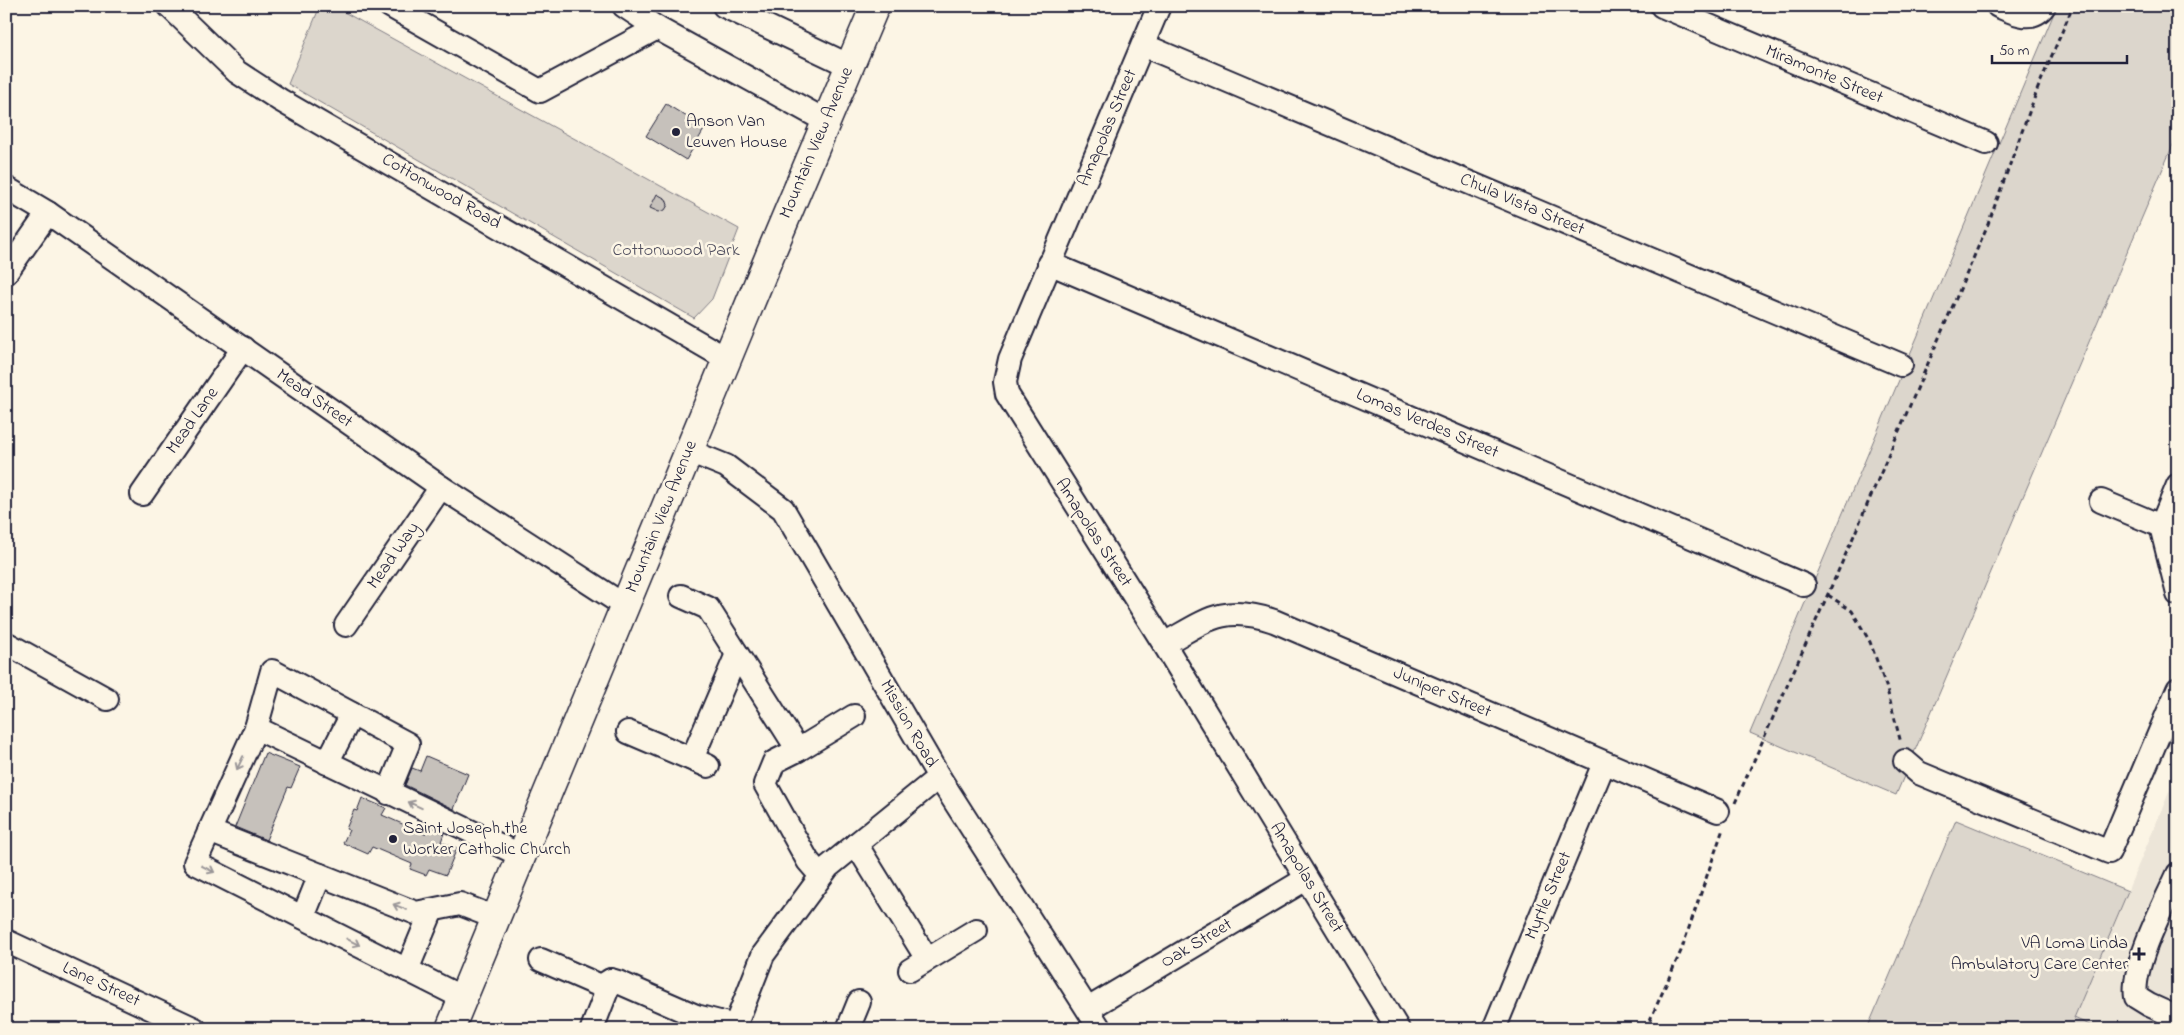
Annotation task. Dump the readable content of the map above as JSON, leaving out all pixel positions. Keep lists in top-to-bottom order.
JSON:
{
  "streets": {
    "main road": ["Mountain View Avenue"],
    "street": [
      "Miramonte Street",
      "Amapolas Street",
      "Cottonwood Road",
      "Chula Vista Street",
      "Mead Street",
      "Mead Lane",
      "Lomas Verdes Street",
      "Mead Way",
      "Juniper Street",
      "Mission Road",
      "Myrtle Street",
      "Oak Street",
      "Lane Street"
    ]
  },
  "crossings": [
    ["Amapolas Street", "Chula Vista Street"],
    ["Amapolas Street", "Lomas Verdes Street"],
    ["Amapolas Street", "Juniper Street"],
    ["Amapolas Street", "Oak Street"],
    ["Mountain View Avenue", "Cottonwood Road"],
    ["Mountain View Avenue", "Mead Street"],
    ["Mountain View Avenue", "Mission Road"],
    ["Mead Street", "Mead Lane"],
    ["Mead Street", "Mead Way"],
    ["Juniper Street", "Myrtle Street"],
    ["Mission Road", "Oak Street"]
  ],
  "parks": ["Cottonwood Park"],
  "places": {
    "other": ["Anson Van Leuven House", "Saint Joseph the Worker Catholic Church"],
    "health": ["VA Loma Linda Ambulatory Care Center"]
  },
  "scale_bar": "50 m"
}
